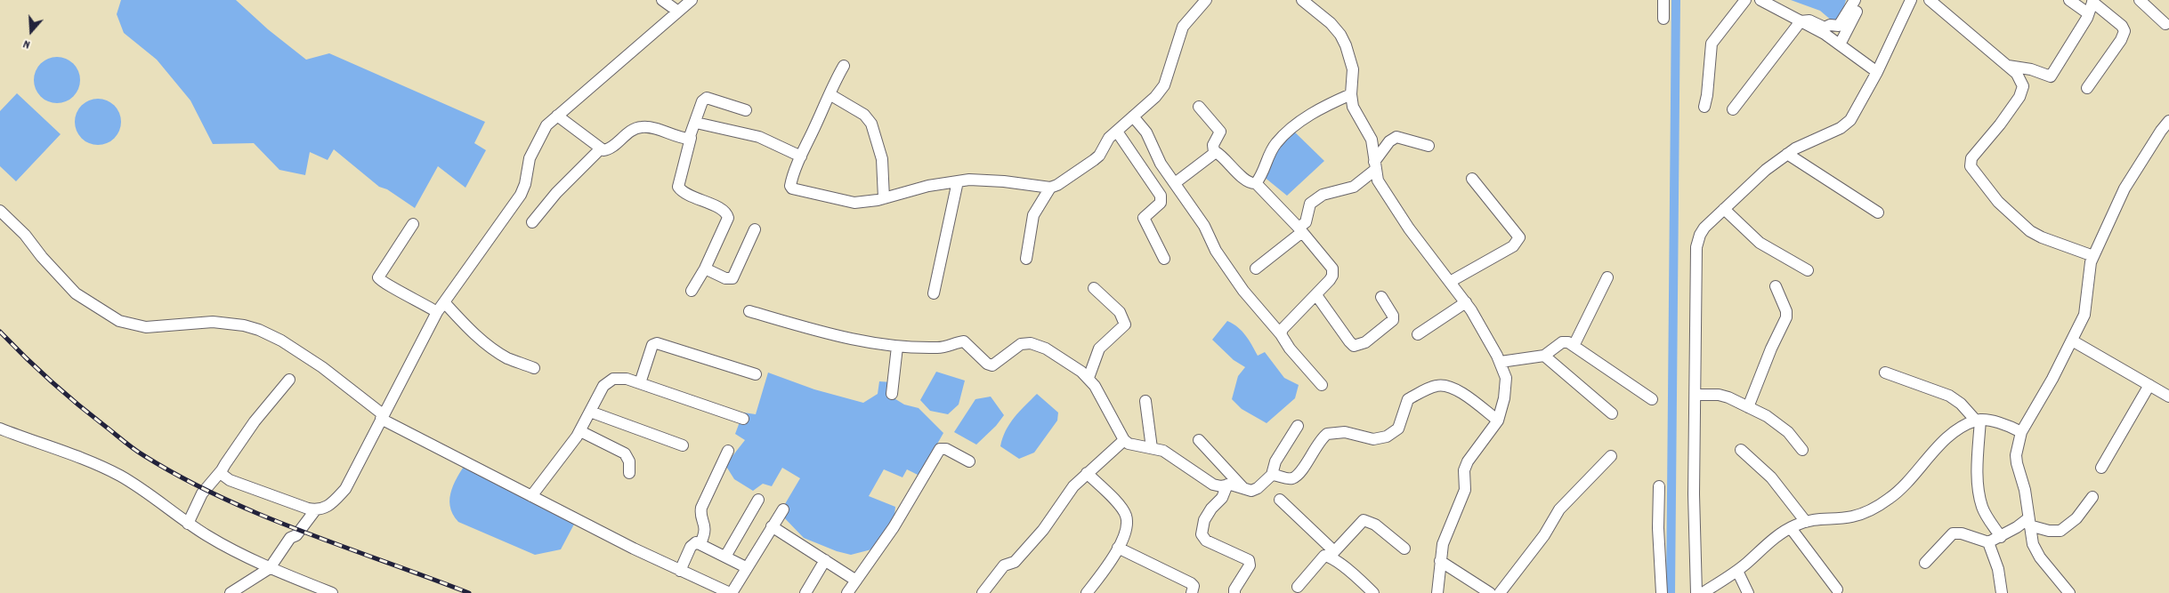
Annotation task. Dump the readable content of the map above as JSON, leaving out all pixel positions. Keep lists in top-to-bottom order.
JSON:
{
  "north": "bottom"
}
